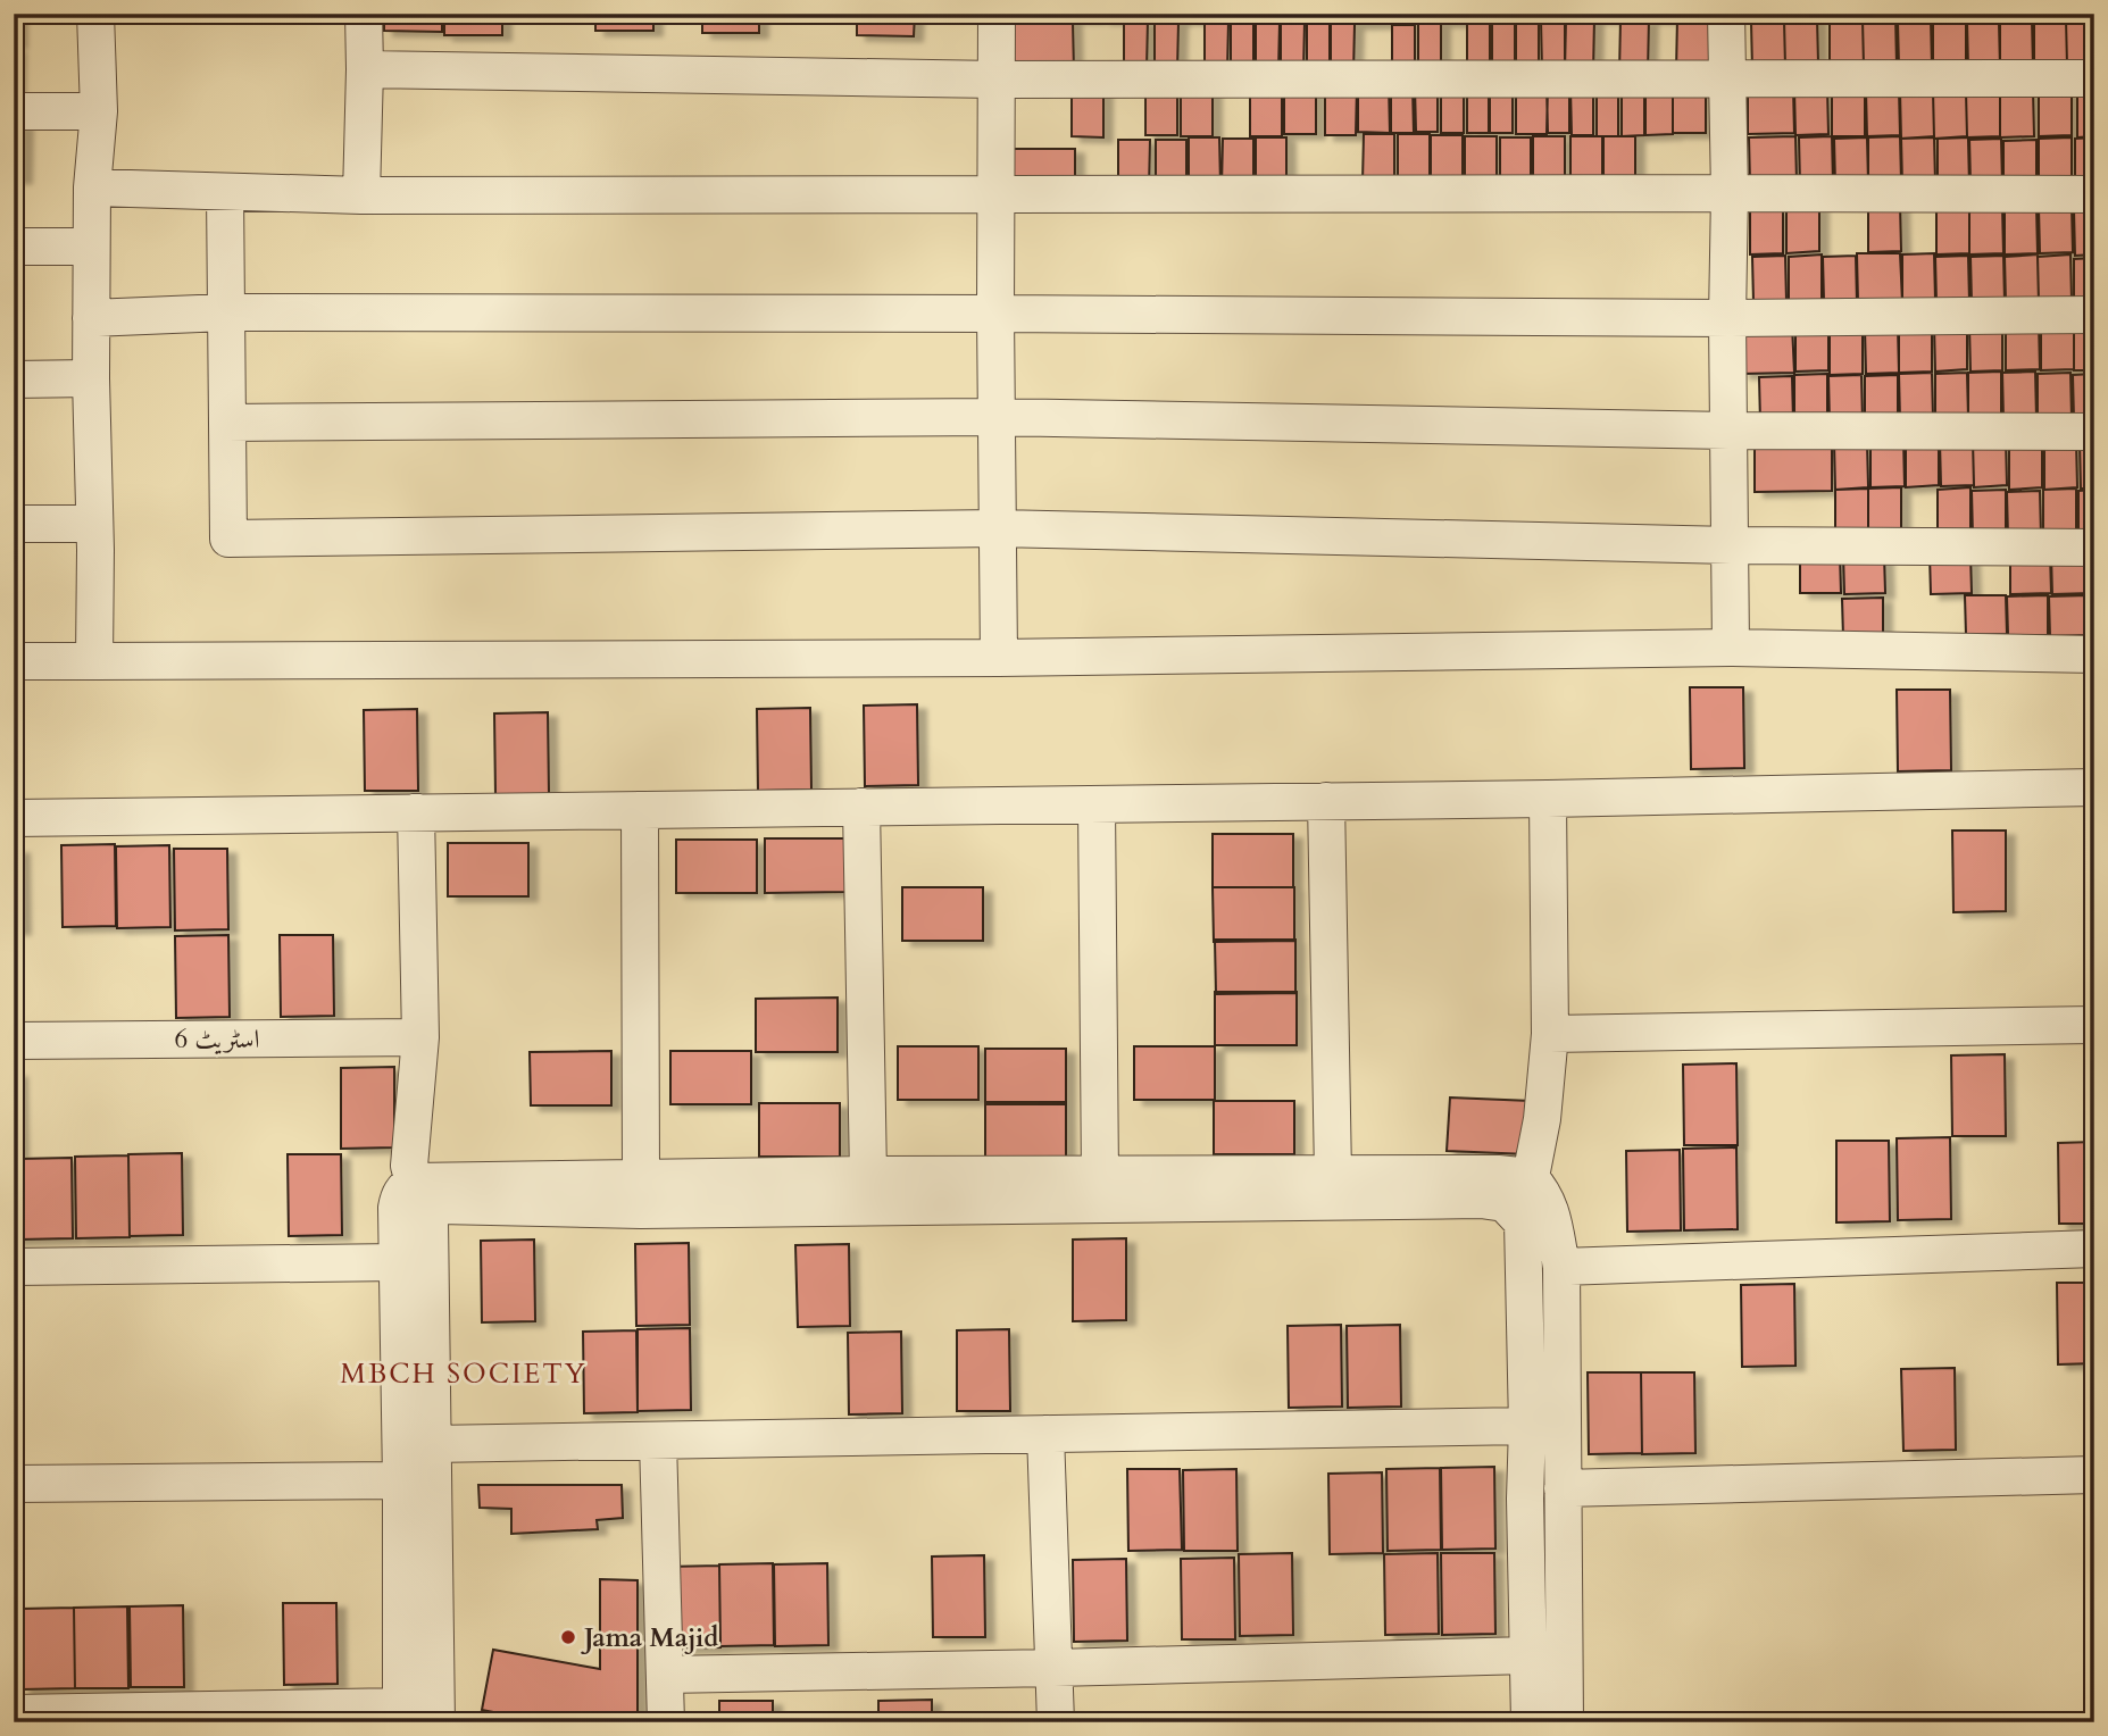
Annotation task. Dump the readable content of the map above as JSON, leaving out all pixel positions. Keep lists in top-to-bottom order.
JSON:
{
  "streets": {
    "street": ["اسٹریٹ 6"]
  },
  "districts": ["MBCH SOCIETY"],
  "places": ["Jama Majid"]
}
